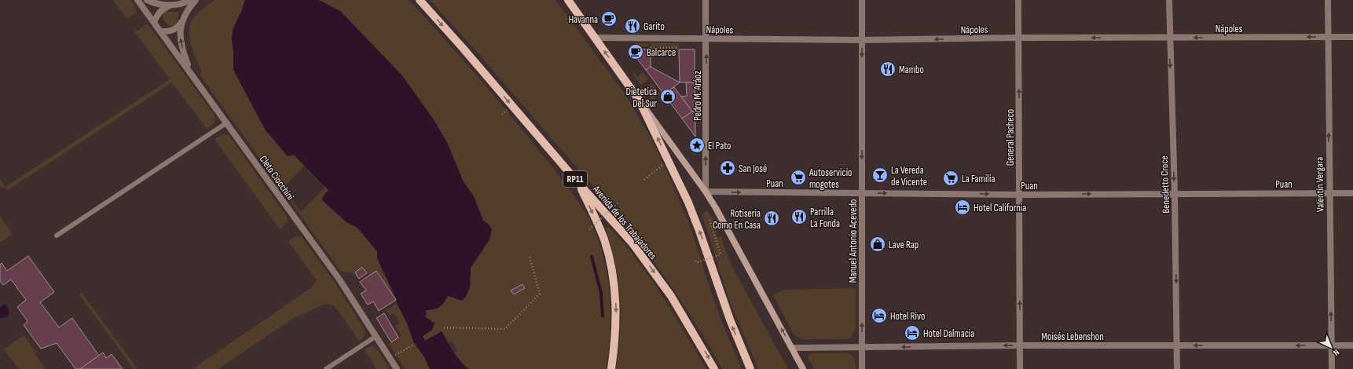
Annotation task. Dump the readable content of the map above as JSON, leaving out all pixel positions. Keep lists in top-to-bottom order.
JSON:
{
  "streets": {
    "main road": ["RP11", "Avenida de los Trabajadores"],
    "street": [
      "Nápoles",
      "Pedro M. Aráoz",
      "General Pacheco",
      "Cleto Ciocchini",
      "Puan",
      "Benedetto Croce",
      "Valentín Vergara",
      "Manuel Antonio Acevedo",
      "Moisés Lebenshon"
    ]
  },
  "crossings": [
    ["Nápoles", "Pedro M. Aráoz"],
    ["Nápoles", "General Pacheco"],
    ["Nápoles", "Benedetto Croce"],
    ["Nápoles", "Valentín Vergara"],
    ["Nápoles", "Manuel Antonio Acevedo"],
    ["Pedro M. Aráoz", "Puan"],
    ["General Pacheco", "Puan"],
    ["General Pacheco", "Moisés Lebenshon"],
    ["Puan", "Benedetto Croce"],
    ["Puan", "Valentín Vergara"],
    ["Puan", "Manuel Antonio Acevedo"],
    ["Benedetto Croce", "Moisés Lebenshon"],
    ["Valentín Vergara", "Moisés Lebenshon"],
    ["Manuel Antonio Acevedo", "Moisés Lebenshon"]
  ],
  "one_way": [
    "Nápoles",
    "Pedro M. Aráoz",
    "General Pacheco",
    "Puan",
    "Benedetto Croce",
    "Valentín Vergara",
    "Moisés Lebenshon"
  ],
  "places": {
    "cafe": ["Havanna", "Balcarce"],
    "restaurant": [
      "Garito",
      "Mambo",
      "Parrilla La Fonda",
      "Rotiseria Como En Casa"
    ],
    "shop": ["Dietetica Del Sur", "Lave Rap"],
    "place": ["El Pato"],
    "pharmacy": ["San José"],
    "bar": ["La Vereda de Vicente"],
    "supermarket": ["Autoservicio mogotes", "La Familia"],
    "hotel": ["Hotel California", "Hotel Rivo", "Hotel Dalmacia"]
  },
  "north": "bottom right"
}
